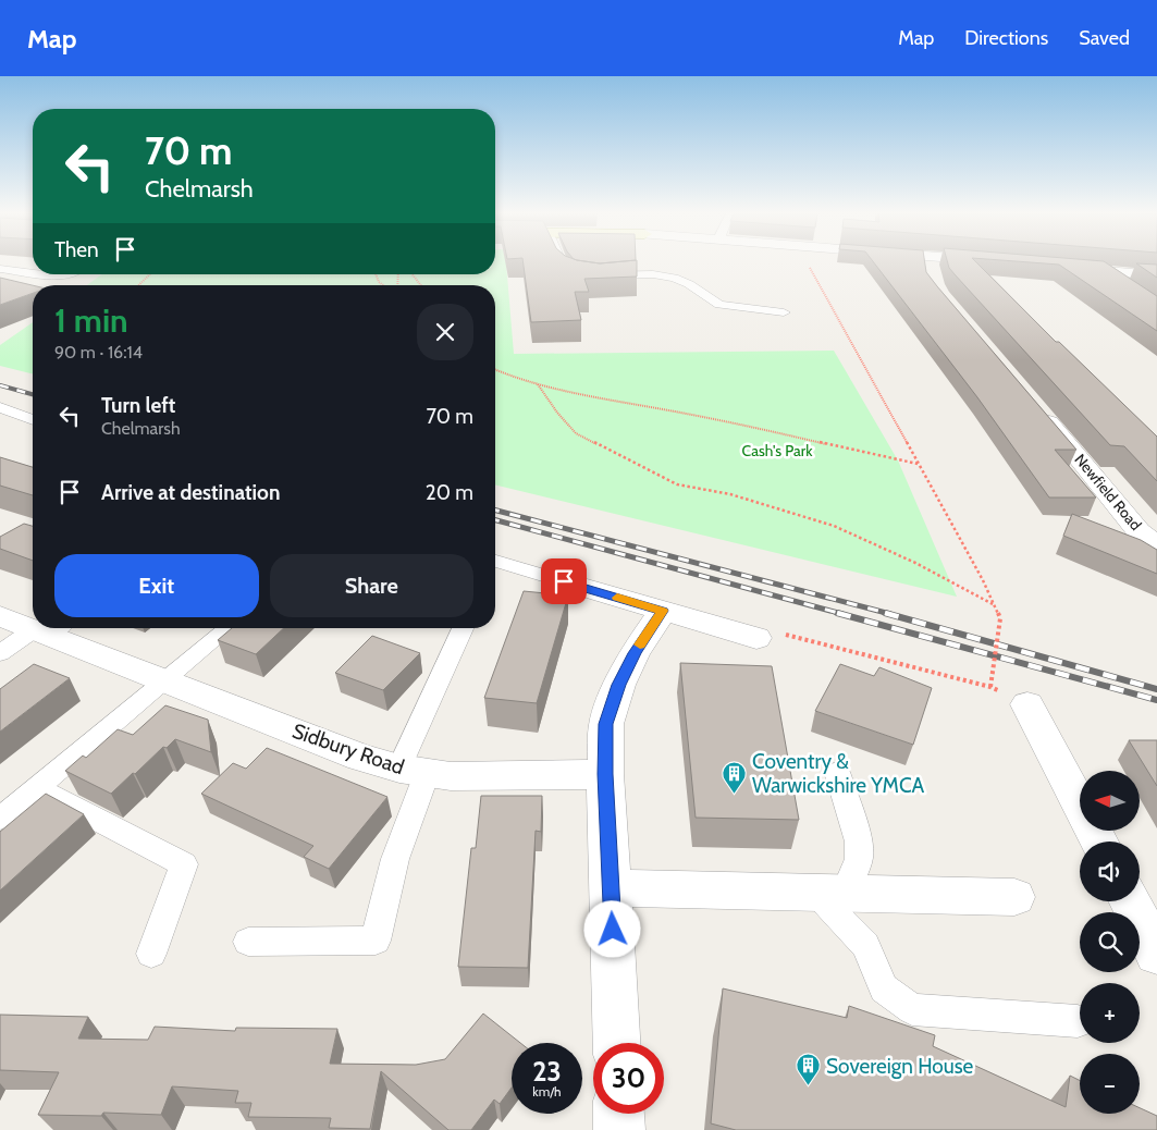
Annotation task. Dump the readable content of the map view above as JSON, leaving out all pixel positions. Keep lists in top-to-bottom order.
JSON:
{
  "streets": {
    "street": ["Newfield Road", "Sidbury Road"]
  },
  "parks": ["Cash's Park"],
  "places": {
    "building": ["Coventry & Warwickshire YMCA", "Sovereign House"]
  },
  "north": "left",
  "page": {
    "header": "Map",
    "nav": ["Map", "Directions", "Saved"],
    "turn": ["70 m", "Chelmarsh"],
    "then": "Then",
    "heading": ["1 min", "90 m · 16:14"],
    "list": [
      {
        "name": "Turn left",
        "note": "Chelmarsh",
        "value": "70 m"
      },
      {
        "name": "Arrive at destination",
        "value": "20 m"
      }
    ],
    "buttons": ["Exit", "Share"],
    "map_buttons": ["+", "−"],
    "speed": "23 km/h",
    "limit": "30"
  }
}
